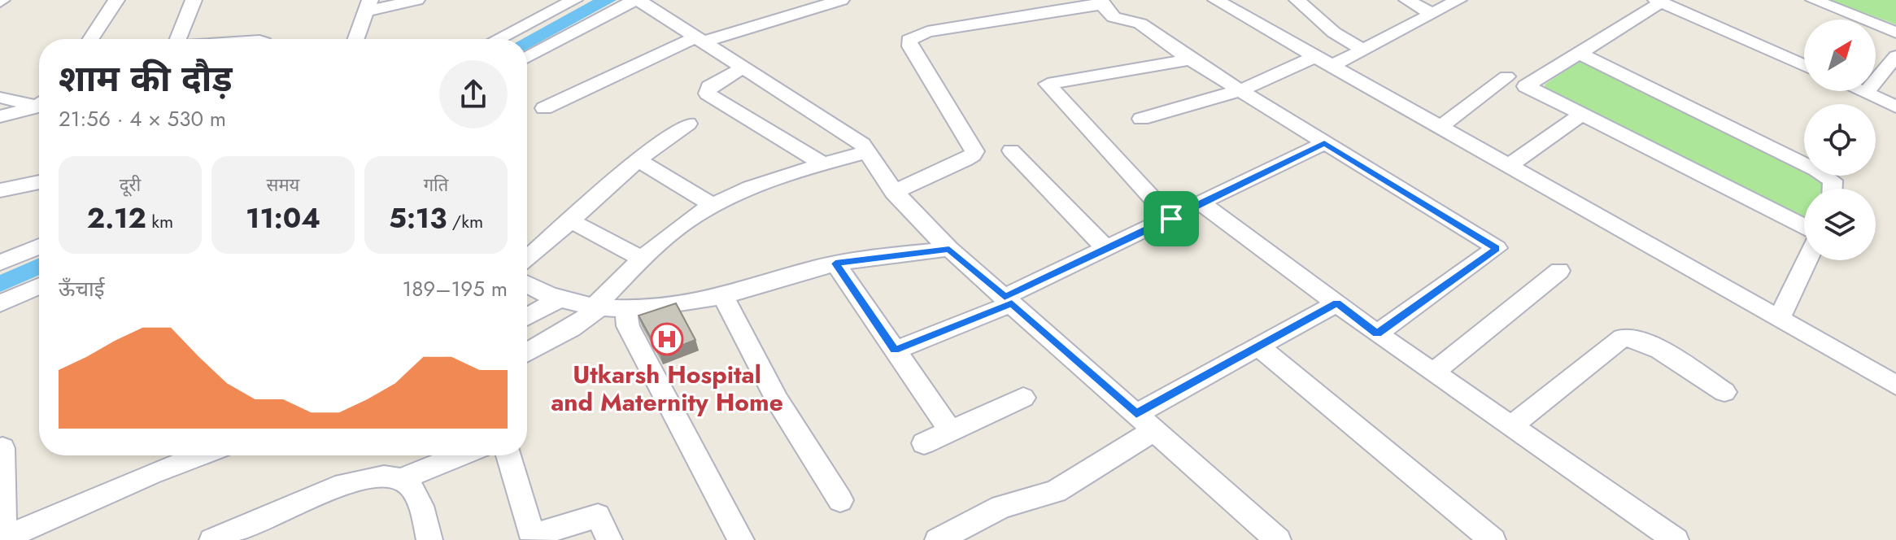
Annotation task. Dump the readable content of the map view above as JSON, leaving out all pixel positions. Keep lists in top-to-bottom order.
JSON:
{
  "places": {
    "hospital": ["Utkarsh Hospital and Maternity Home"]
  },
  "north": "top right",
  "page": {
    "heading": ["शाम की दौड़", "21:56 · 4 × 530 m"],
    "stats": [
      ["दूरी", "2.12 km"],
      ["समय", "11:04"],
      ["गति", "5:13 /km"]
    ],
    "chart": ["ऊँचाई", "189–195 m"]
  }
}
